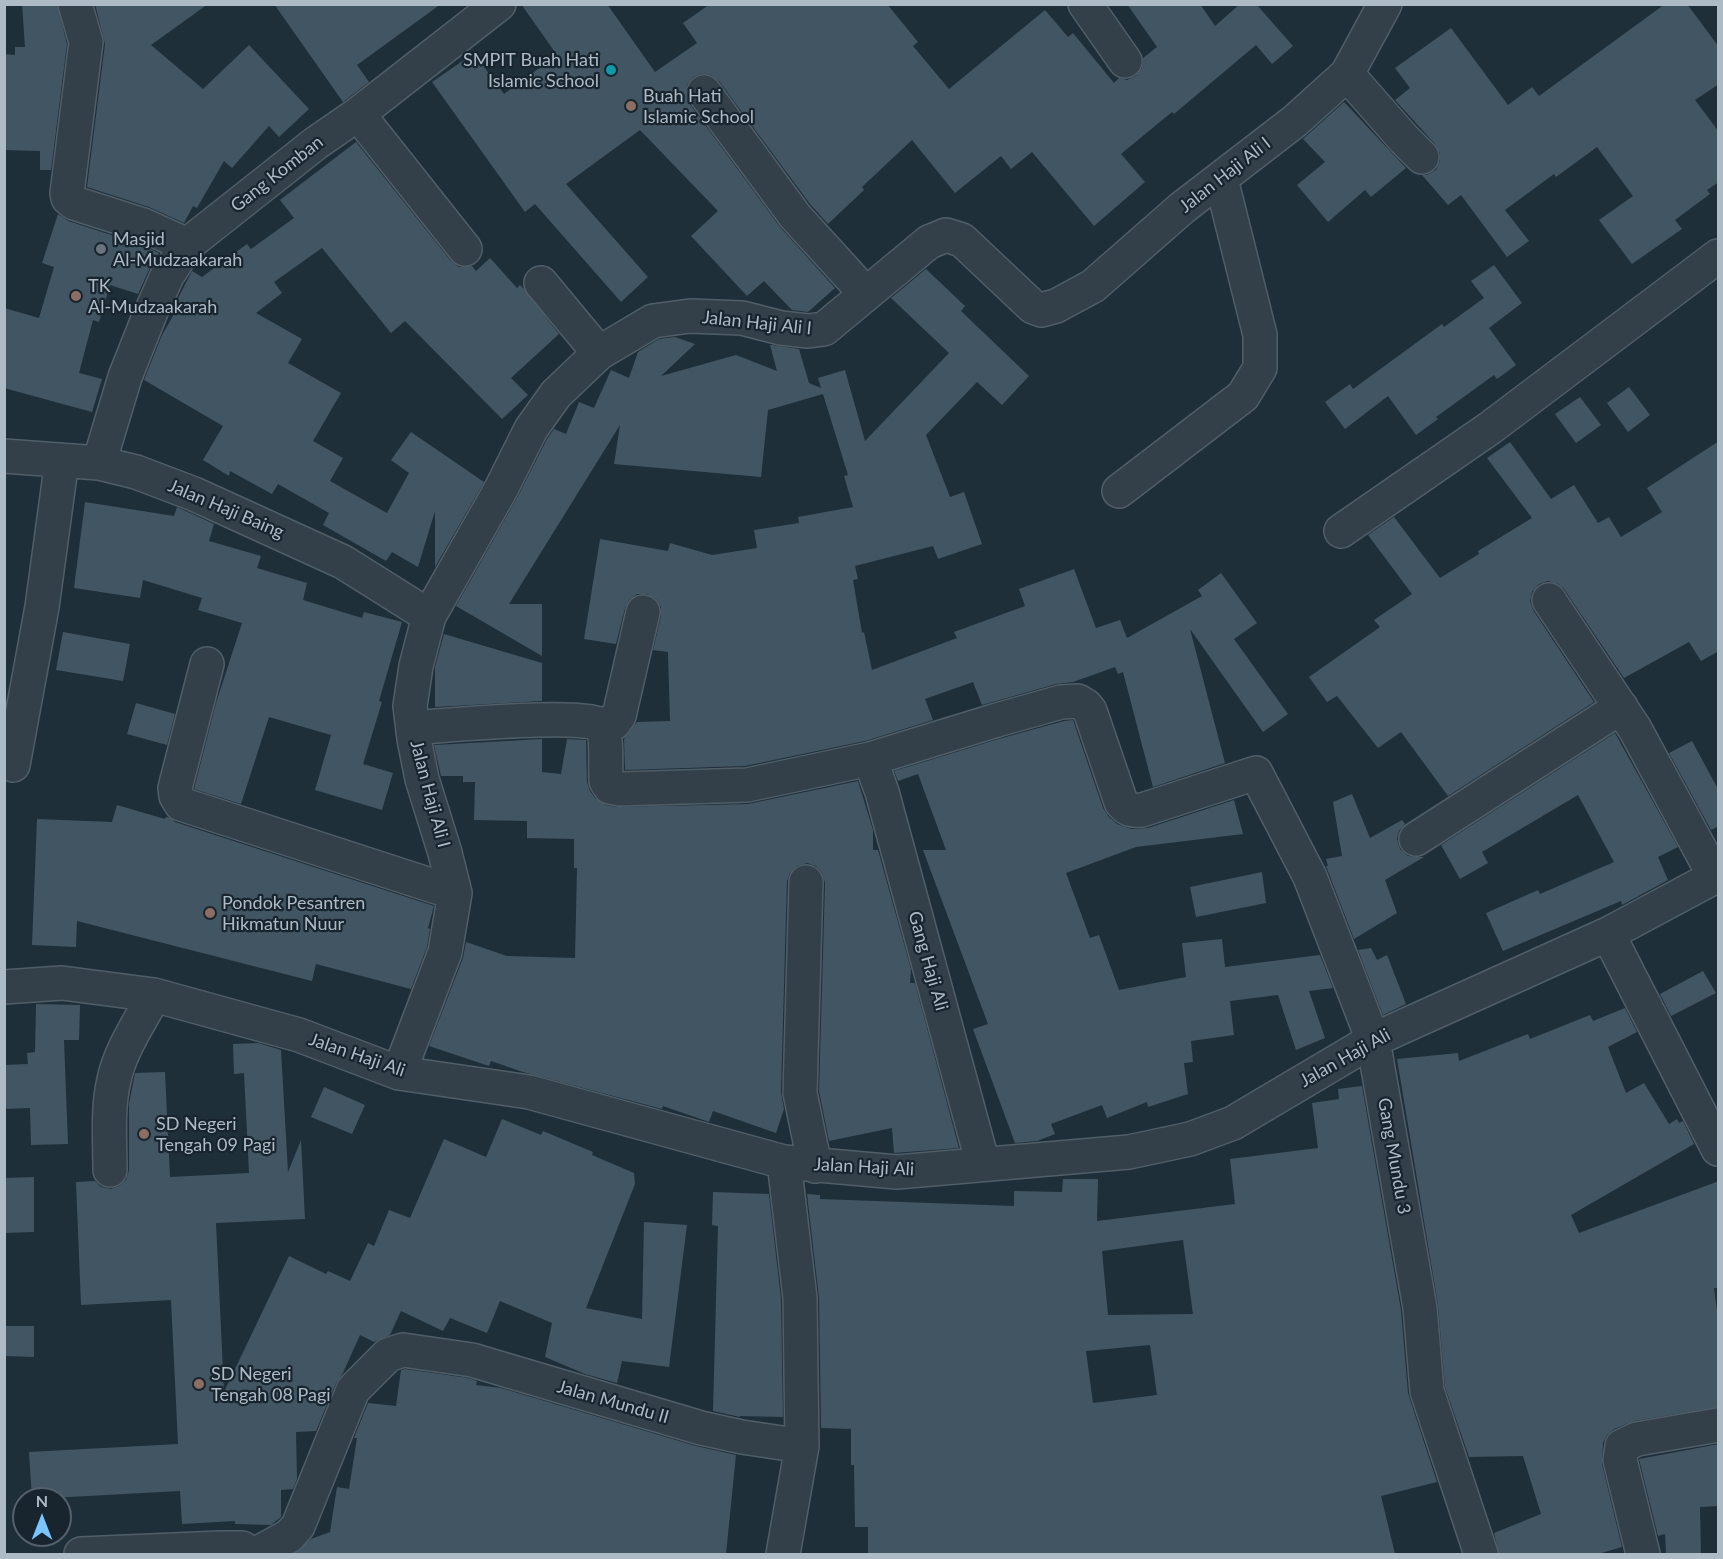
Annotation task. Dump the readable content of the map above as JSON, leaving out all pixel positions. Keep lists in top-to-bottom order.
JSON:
{
  "streets": {
    "street": [
      "Gang Komban",
      "Jalan Haji Ali I",
      "Jalan Haji Baing",
      "Gang Haji Ali",
      "Jalan Haji Ali",
      "Gang Mundu 3",
      "Jalan Mundu II"
    ]
  },
  "crossings": [
    ["Gang Komban", "Jalan Haji Baing"],
    ["Jalan Haji Ali I", "Jalan Haji Baing"],
    ["Jalan Haji Ali I", "Jalan Haji Ali"],
    ["Gang Haji Ali", "Jalan Haji Ali"],
    ["Gang Haji Ali", "Gang Mundu 3"],
    ["Jalan Haji Ali", "Gang Mundu 3"]
  ],
  "places": [
    "SMPIT Buah Hati Islamic School",
    "Buah Hati Islamic School",
    "Masjid Al-Mudzaakarah",
    "TK Al-Mudzaakarah",
    "Pondok Pesantren Hikmatun Nuur",
    "SD Negeri Tengah 09 Pagi",
    "SD Negeri Tengah 08 Pagi"
  ],
  "north": "top"
}
